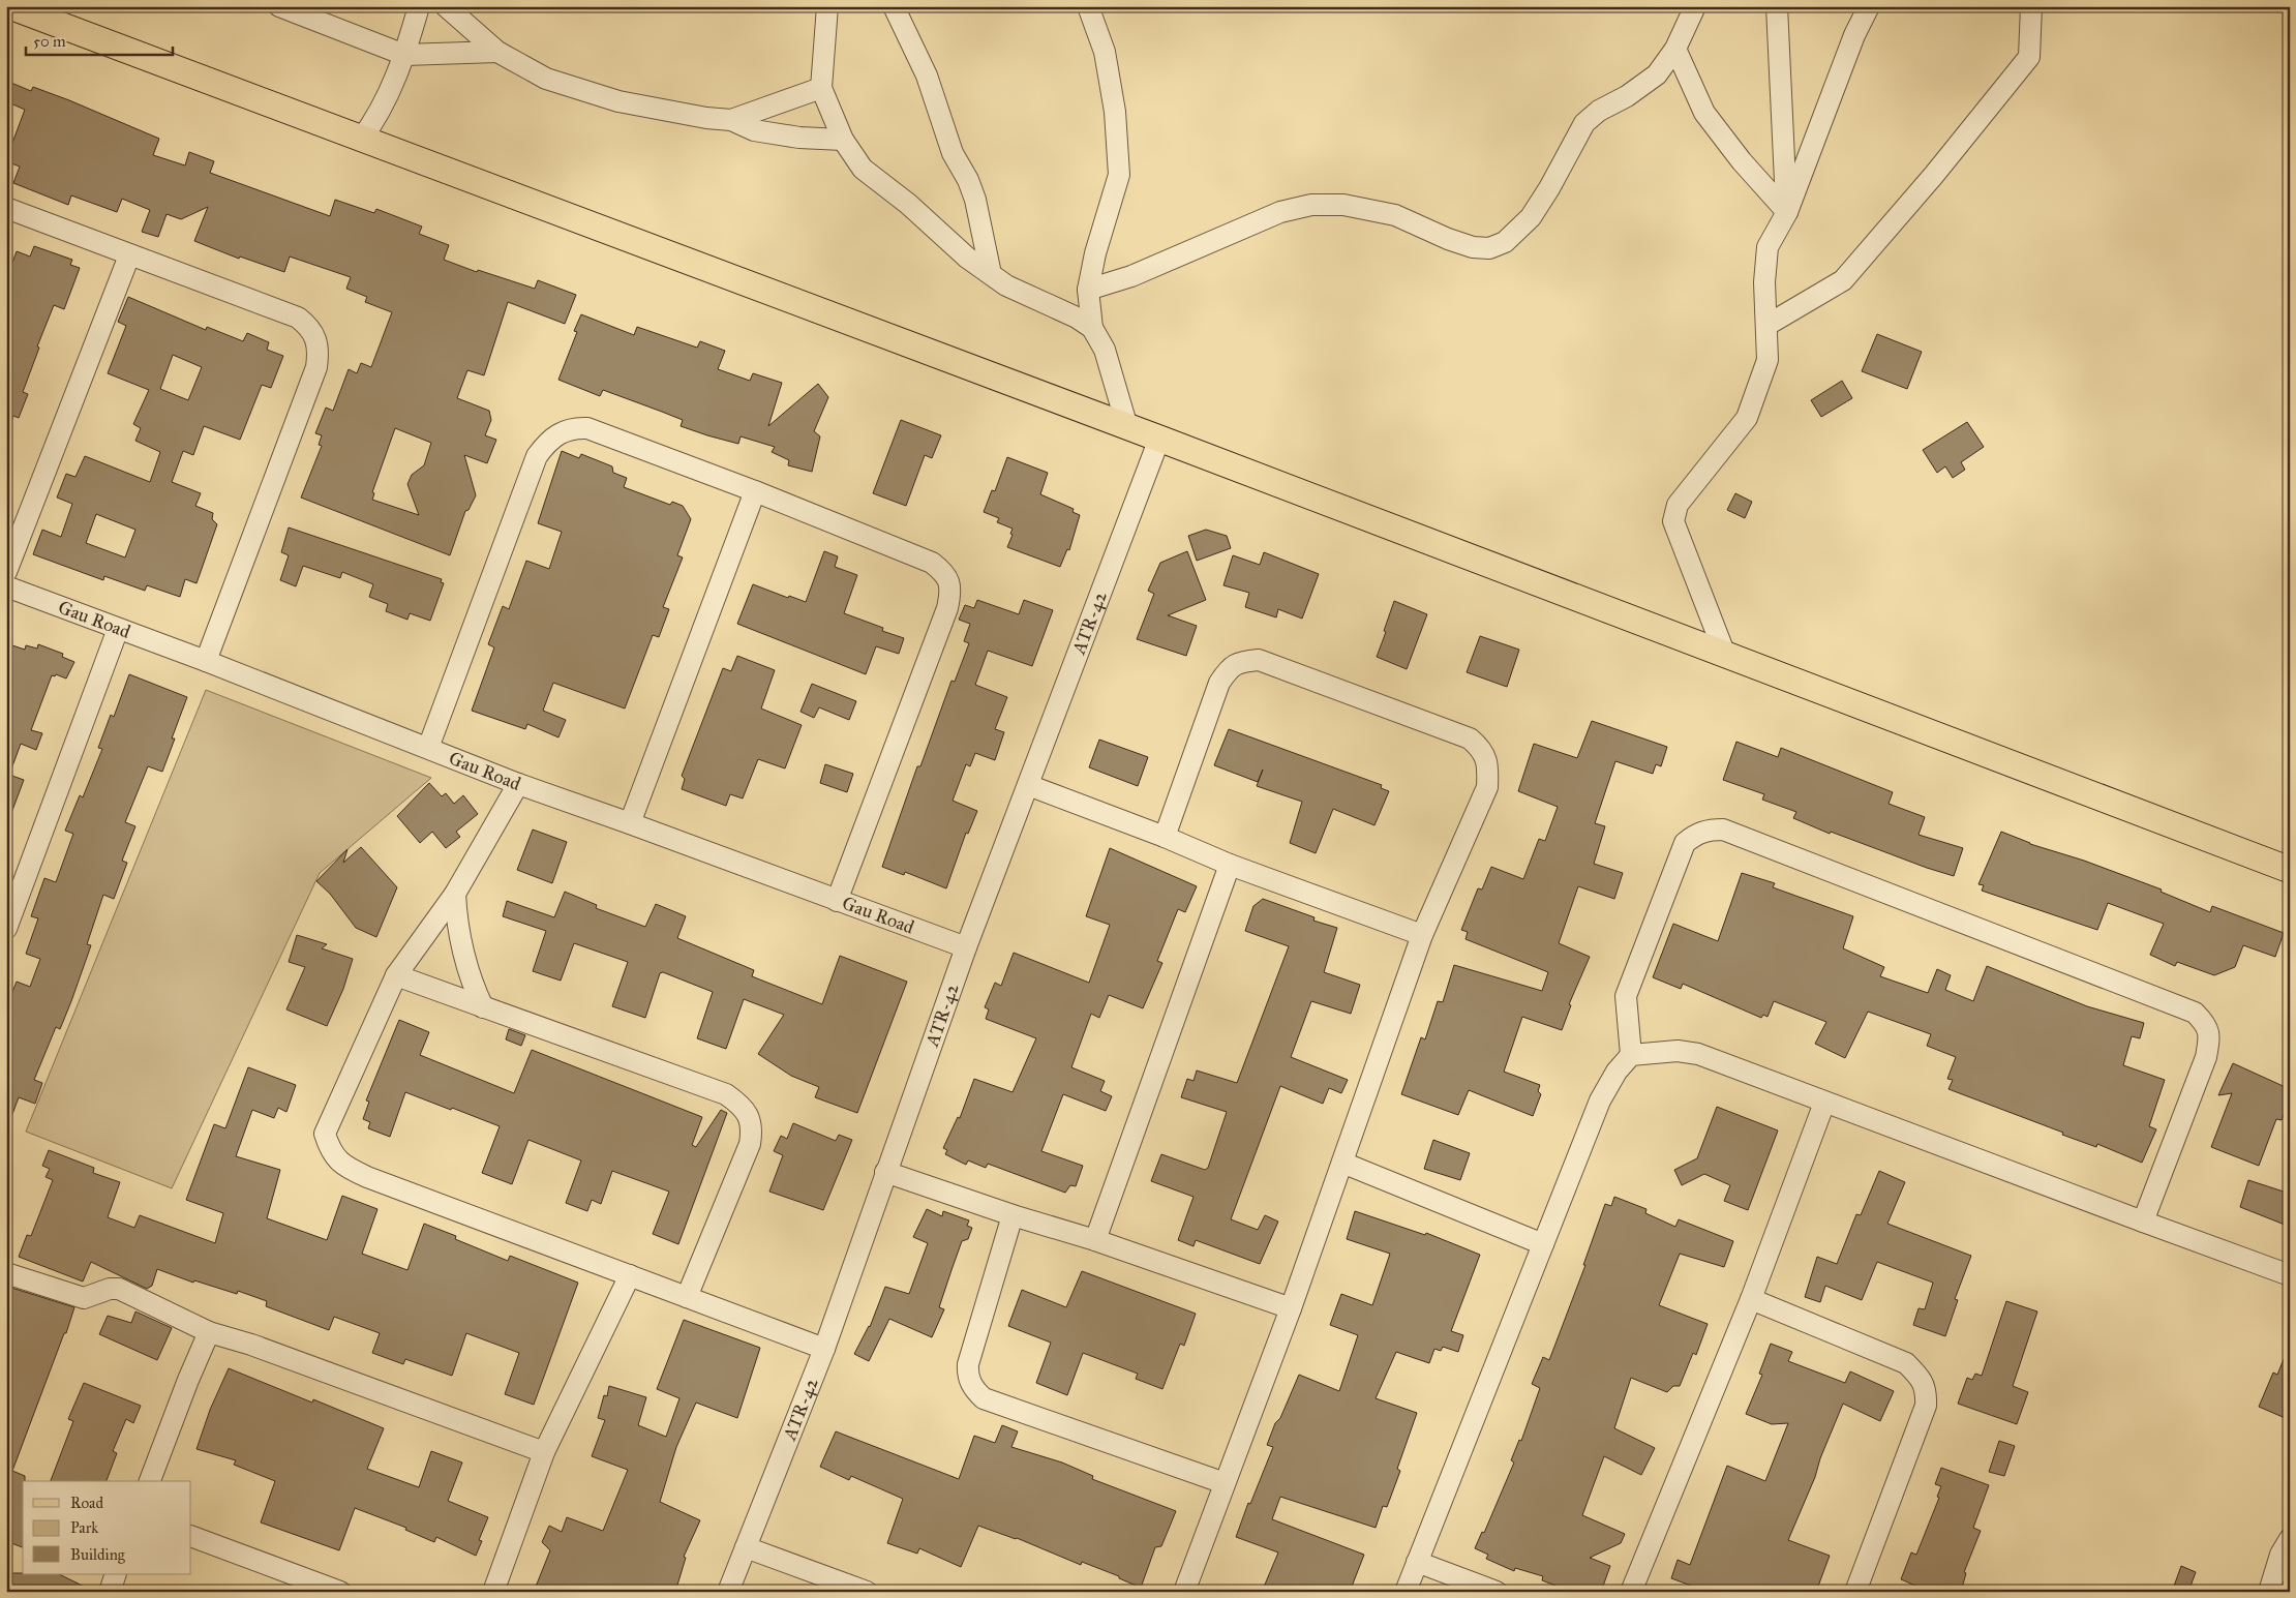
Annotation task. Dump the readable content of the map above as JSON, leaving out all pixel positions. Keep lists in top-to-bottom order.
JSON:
{
  "streets": {
    "street": ["Gau Road", "ATR-42"]
  },
  "crossings": [
    ["Gau Road", "ATR-42"]
  ],
  "legend": ["Road", "Park", "Building"],
  "scale_bar": "50 m"
}
